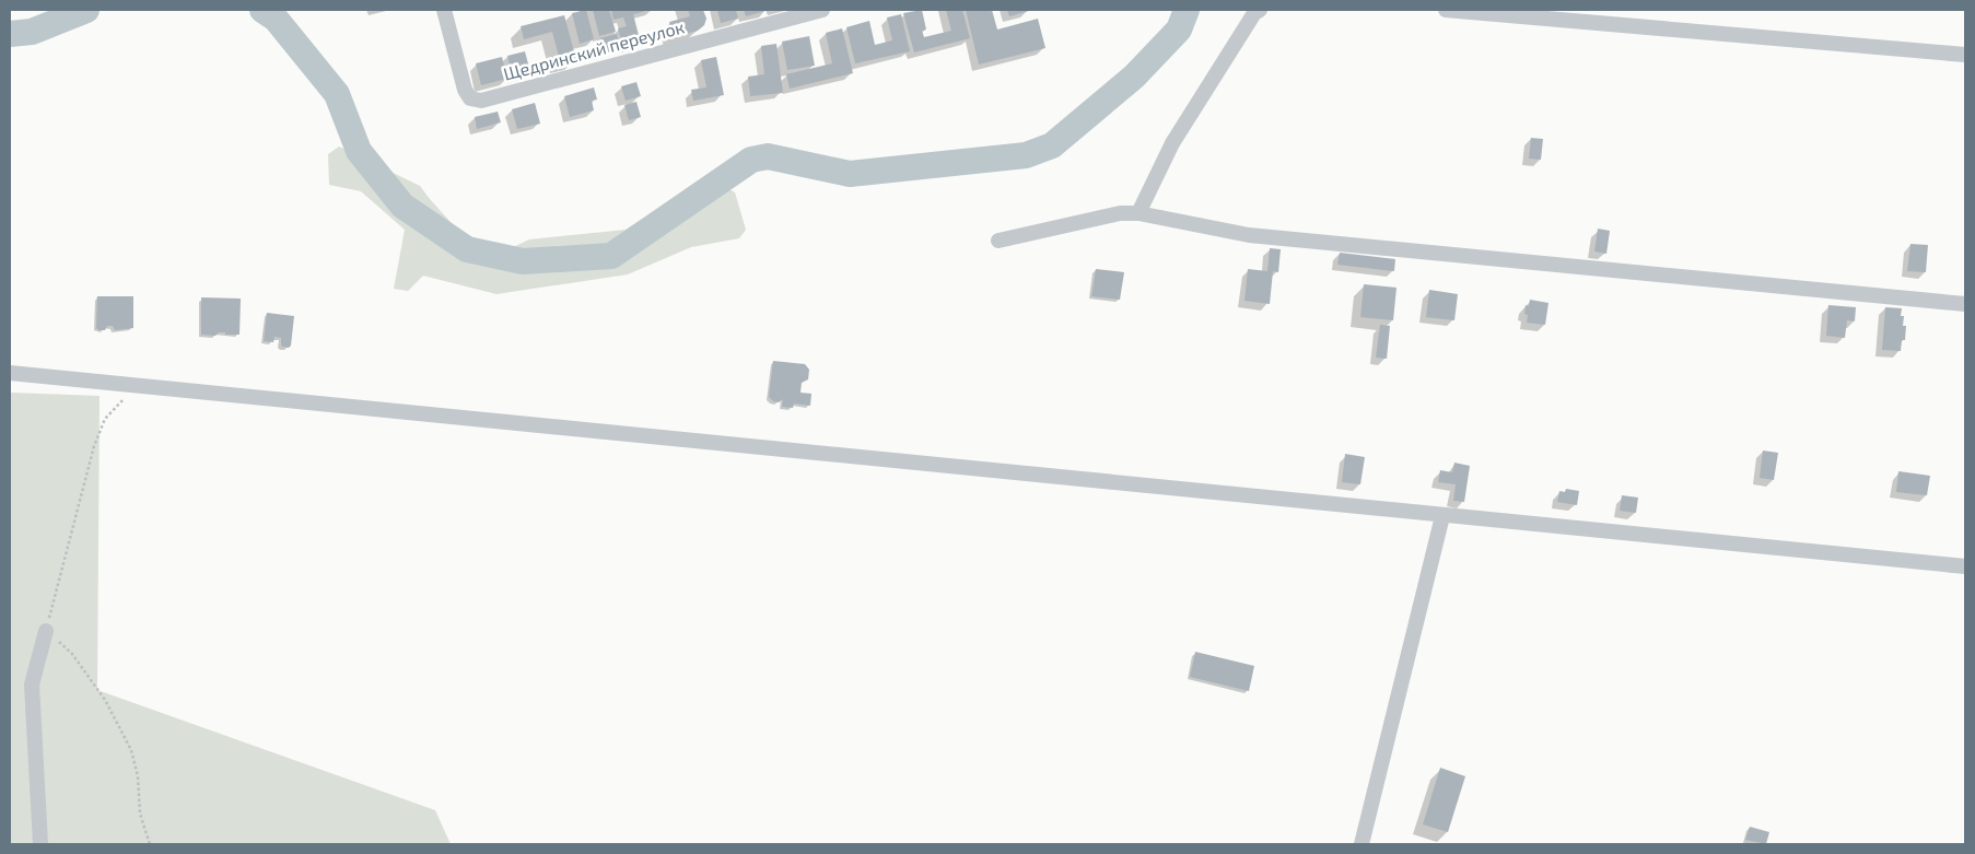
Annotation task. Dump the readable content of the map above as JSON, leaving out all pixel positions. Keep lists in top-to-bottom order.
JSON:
{
  "streets": {
    "street": ["Щедринский переулок"]
  }
}
